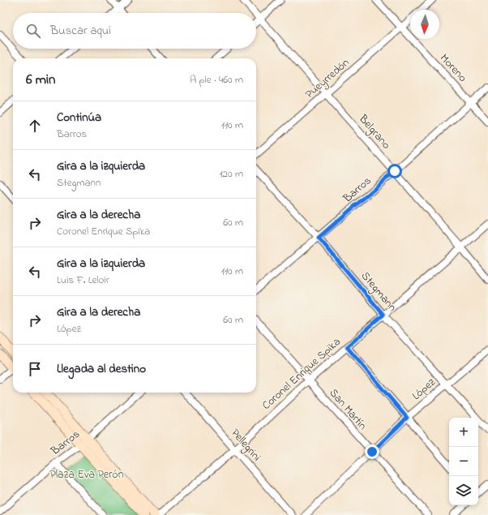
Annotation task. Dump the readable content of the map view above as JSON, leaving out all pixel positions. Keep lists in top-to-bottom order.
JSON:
{
  "streets": {
    "street": [
      "Moreno",
      "Pueyrredón",
      "Belgrano",
      "Barros",
      "Stegmann",
      "Coronel Enrique Spika",
      "López",
      "San Martín",
      "Pellegrini"
    ]
  },
  "crossings": [
    ["Moreno", "Pueyrredón"],
    ["Moreno", "Barros"],
    ["Pueyrredón", "Belgrano"],
    ["Belgrano", "Barros"],
    ["Belgrano", "Coronel Enrique Spika"],
    ["Barros", "Stegmann"],
    ["Stegmann", "Coronel Enrique Spika"],
    ["Stegmann", "López"],
    ["Coronel Enrique Spika", "San Martín"],
    ["Coronel Enrique Spika", "Pellegrini"],
    ["López", "San Martín"]
  ],
  "parks": ["Plaza Eva Perón"],
  "north": "bottom",
  "page": {
    "search": "Buscar aquí",
    "heading": ["6 min", "A pie · 460 m"],
    "list": [
      ["Continúa", "Barros", "110 m"],
      ["Gira a la izquierda", "Stegmann", "120 m"],
      ["Gira a la derecha", "Coronel Enrique Spika", "60 m"],
      ["Gira a la izquierda", "Luis F. Leloir", "110 m"],
      ["Gira a la derecha", "López", "60 m"],
      "Llegada al destino"
    ],
    "map_buttons": ["+", "−"]
  }
}
